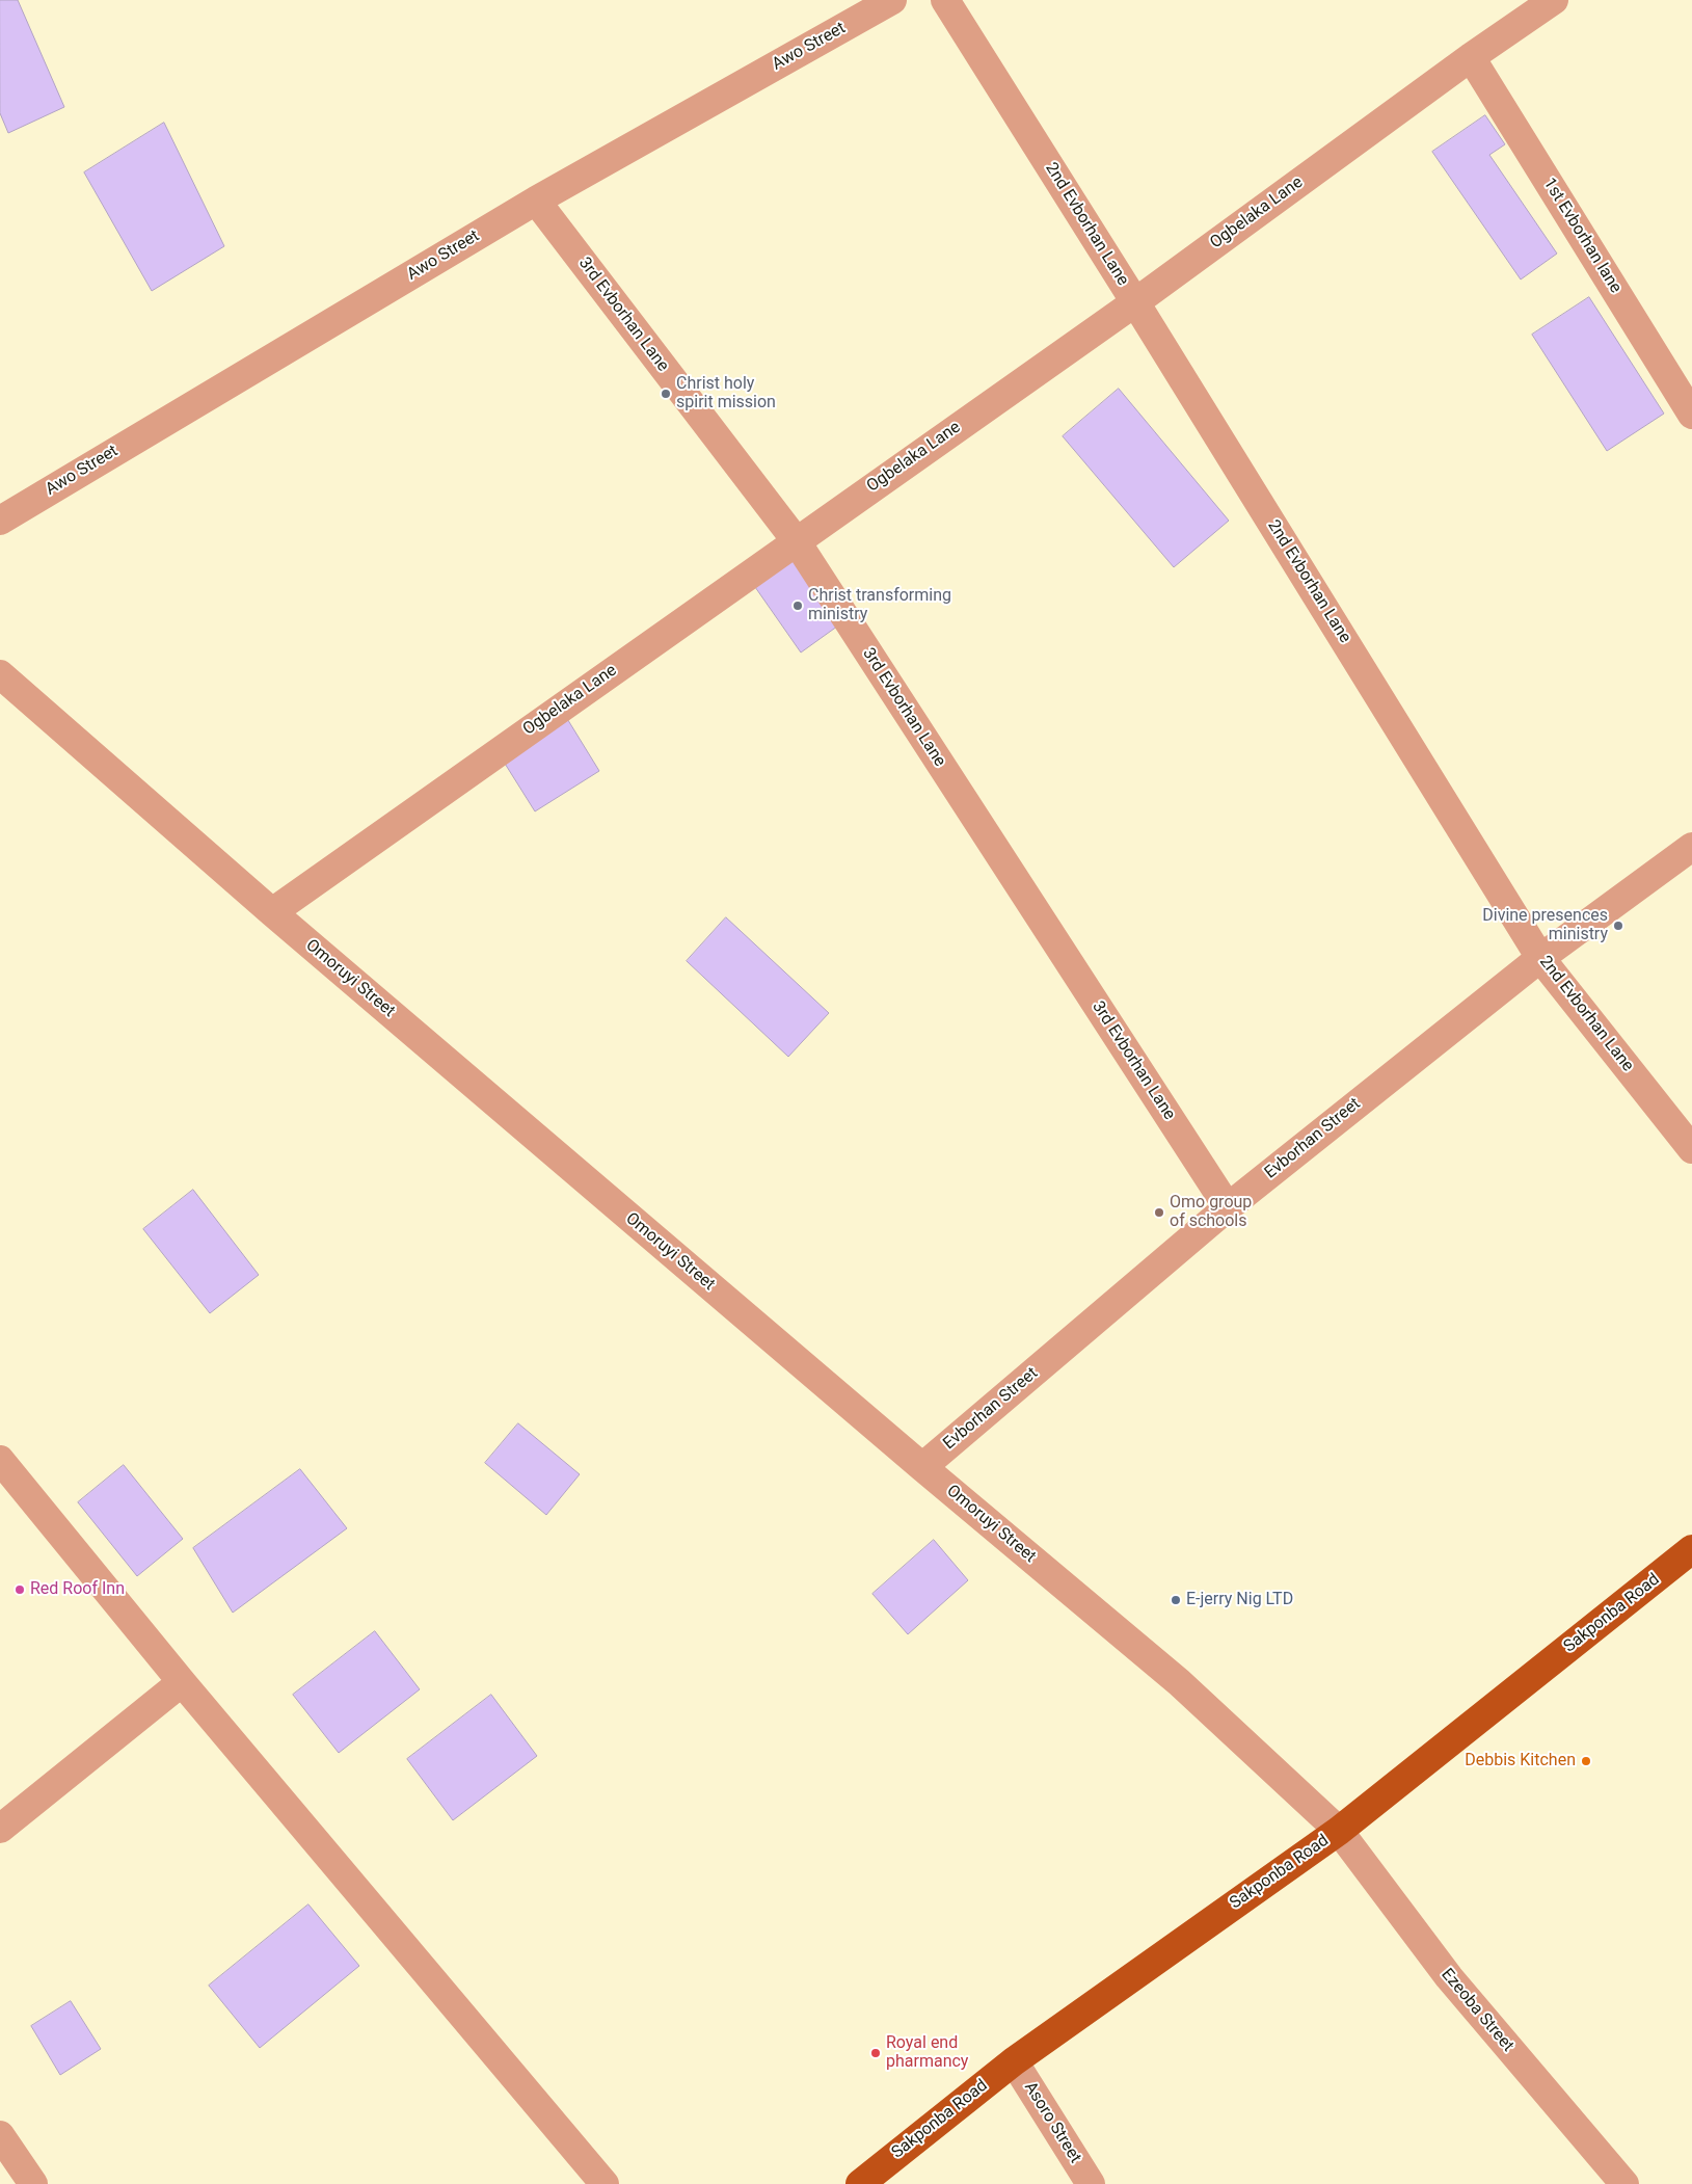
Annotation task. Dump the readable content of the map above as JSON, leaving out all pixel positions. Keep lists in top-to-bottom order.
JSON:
{
  "streets": {
    "main road": ["Sakponba Road"],
    "street": [
      "Awo Street",
      "Ogbelaka Lane",
      "2nd Evborhan Lane",
      "1st Evborhan lane",
      "3rd Evborhan Lane",
      "Omoruyi Street",
      "Evborhan Street",
      "Ezeoba Street",
      "Asoro Street"
    ]
  },
  "crossings": [
    ["Awo Street", "3rd Evborhan Lane"],
    ["Ogbelaka Lane", "2nd Evborhan Lane"],
    ["Ogbelaka Lane", "1st Evborhan lane"],
    ["Ogbelaka Lane", "3rd Evborhan Lane"],
    ["Ogbelaka Lane", "Omoruyi Street"],
    ["2nd Evborhan Lane", "Evborhan Street"],
    ["3rd Evborhan Lane", "Evborhan Street"],
    ["Omoruyi Street", "Evborhan Street"],
    ["Omoruyi Street", "Sakponba Road"],
    ["Omoruyi Street", "Ezeoba Street"],
    ["Sakponba Road", "Ezeoba Street"],
    ["Sakponba Road", "Asoro Street"]
  ],
  "places": [
    "Christ holy spirit mission",
    "Christ transforming ministry",
    "Divine presences ministry",
    "Omo group of schools",
    "Red Roof Inn",
    "E-jerry Nig LTD",
    "Debbis Kitchen",
    "Royal end pharmancy"
  ]
}
